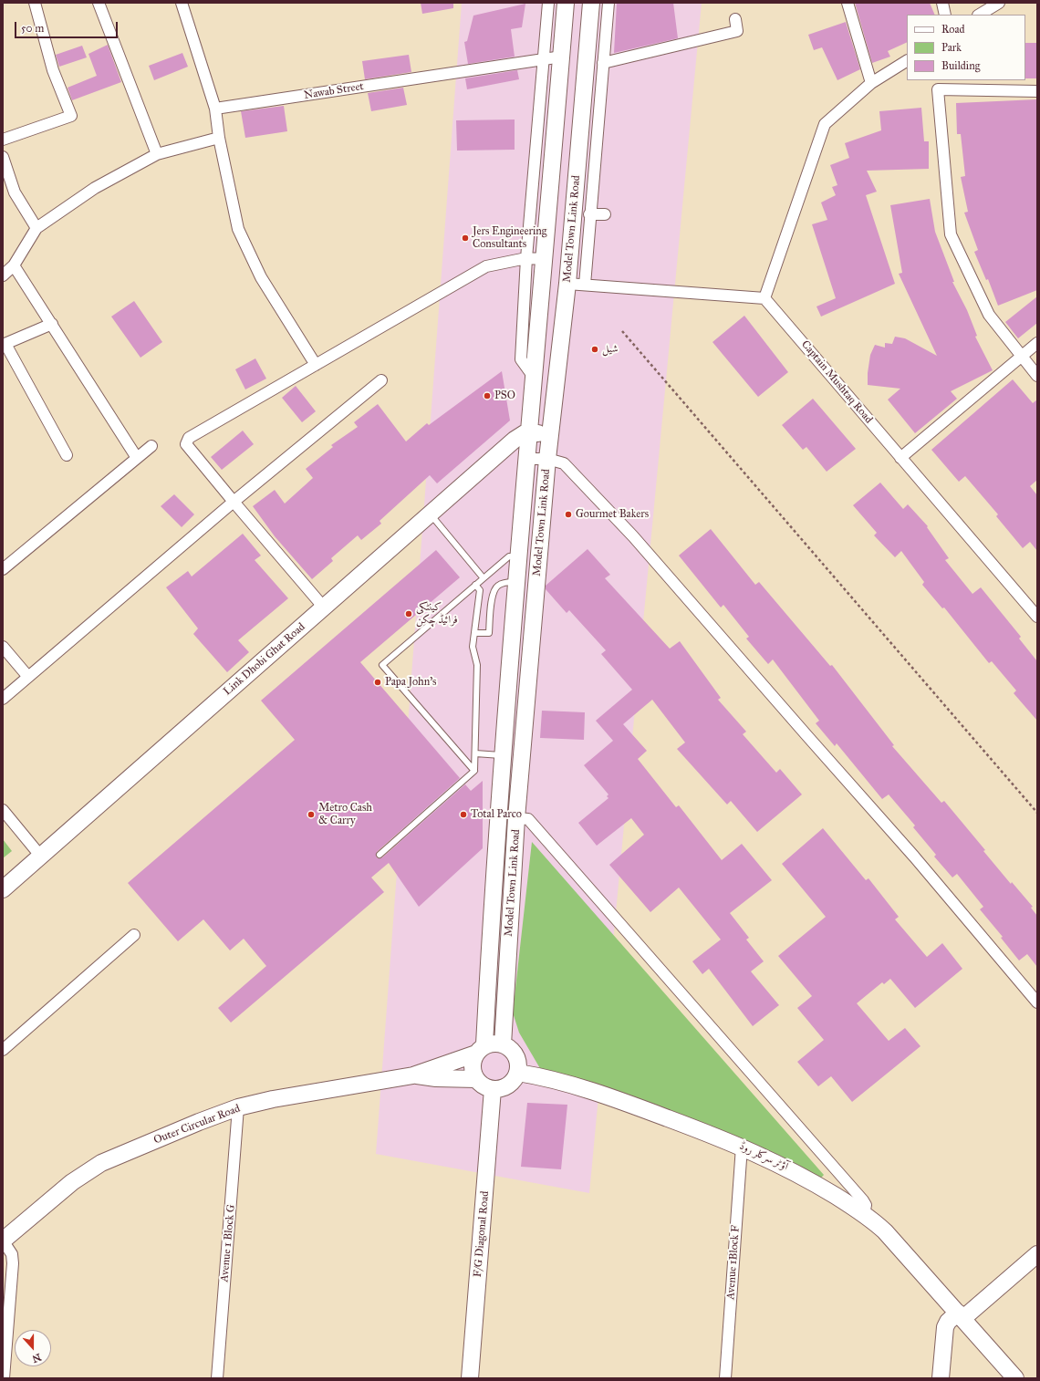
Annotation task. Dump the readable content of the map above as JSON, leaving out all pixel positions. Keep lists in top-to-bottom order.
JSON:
{
  "streets": {
    "street": [
      "Nawab Street",
      "Model Town Link Road",
      "Captain Mushtaq Road",
      "Link Dhobi Ghat Road",
      "Outer Circular Road",
      "آؤٹر سرکلر روڈ",
      "F/G Diagonal Road",
      "Avenue 1 Block G",
      "Avenue 1Block F"
    ]
  },
  "crossings": [
    ["Nawab Street", "Model Town Link Road"],
    ["Model Town Link Road", "Link Dhobi Ghat Road"],
    ["Model Town Link Road", "Outer Circular Road"],
    ["Model Town Link Road", "آؤٹر سرکلر روڈ"],
    ["Model Town Link Road", "F/G Diagonal Road"],
    ["Outer Circular Road", "آؤٹر سرکلر روڈ"],
    ["Outer Circular Road", "F/G Diagonal Road"],
    ["Outer Circular Road", "Avenue 1 Block G"],
    ["آؤٹر سرکلر روڈ", "F/G Diagonal Road"],
    ["آؤٹر سرکلر روڈ", "Avenue 1Block F"]
  ],
  "places": [
    "Jers Engineering Consultants",
    "شیل",
    "PSO",
    "Gourmet Bakers",
    "کینٹکی فرائیڈ چکن",
    "Papa John's",
    "Metro Cash & Carry",
    "Total Parco"
  ],
  "legend": ["Road", "Park", "Building"],
  "scale_bar": "50 m",
  "north": "bottom"
}
